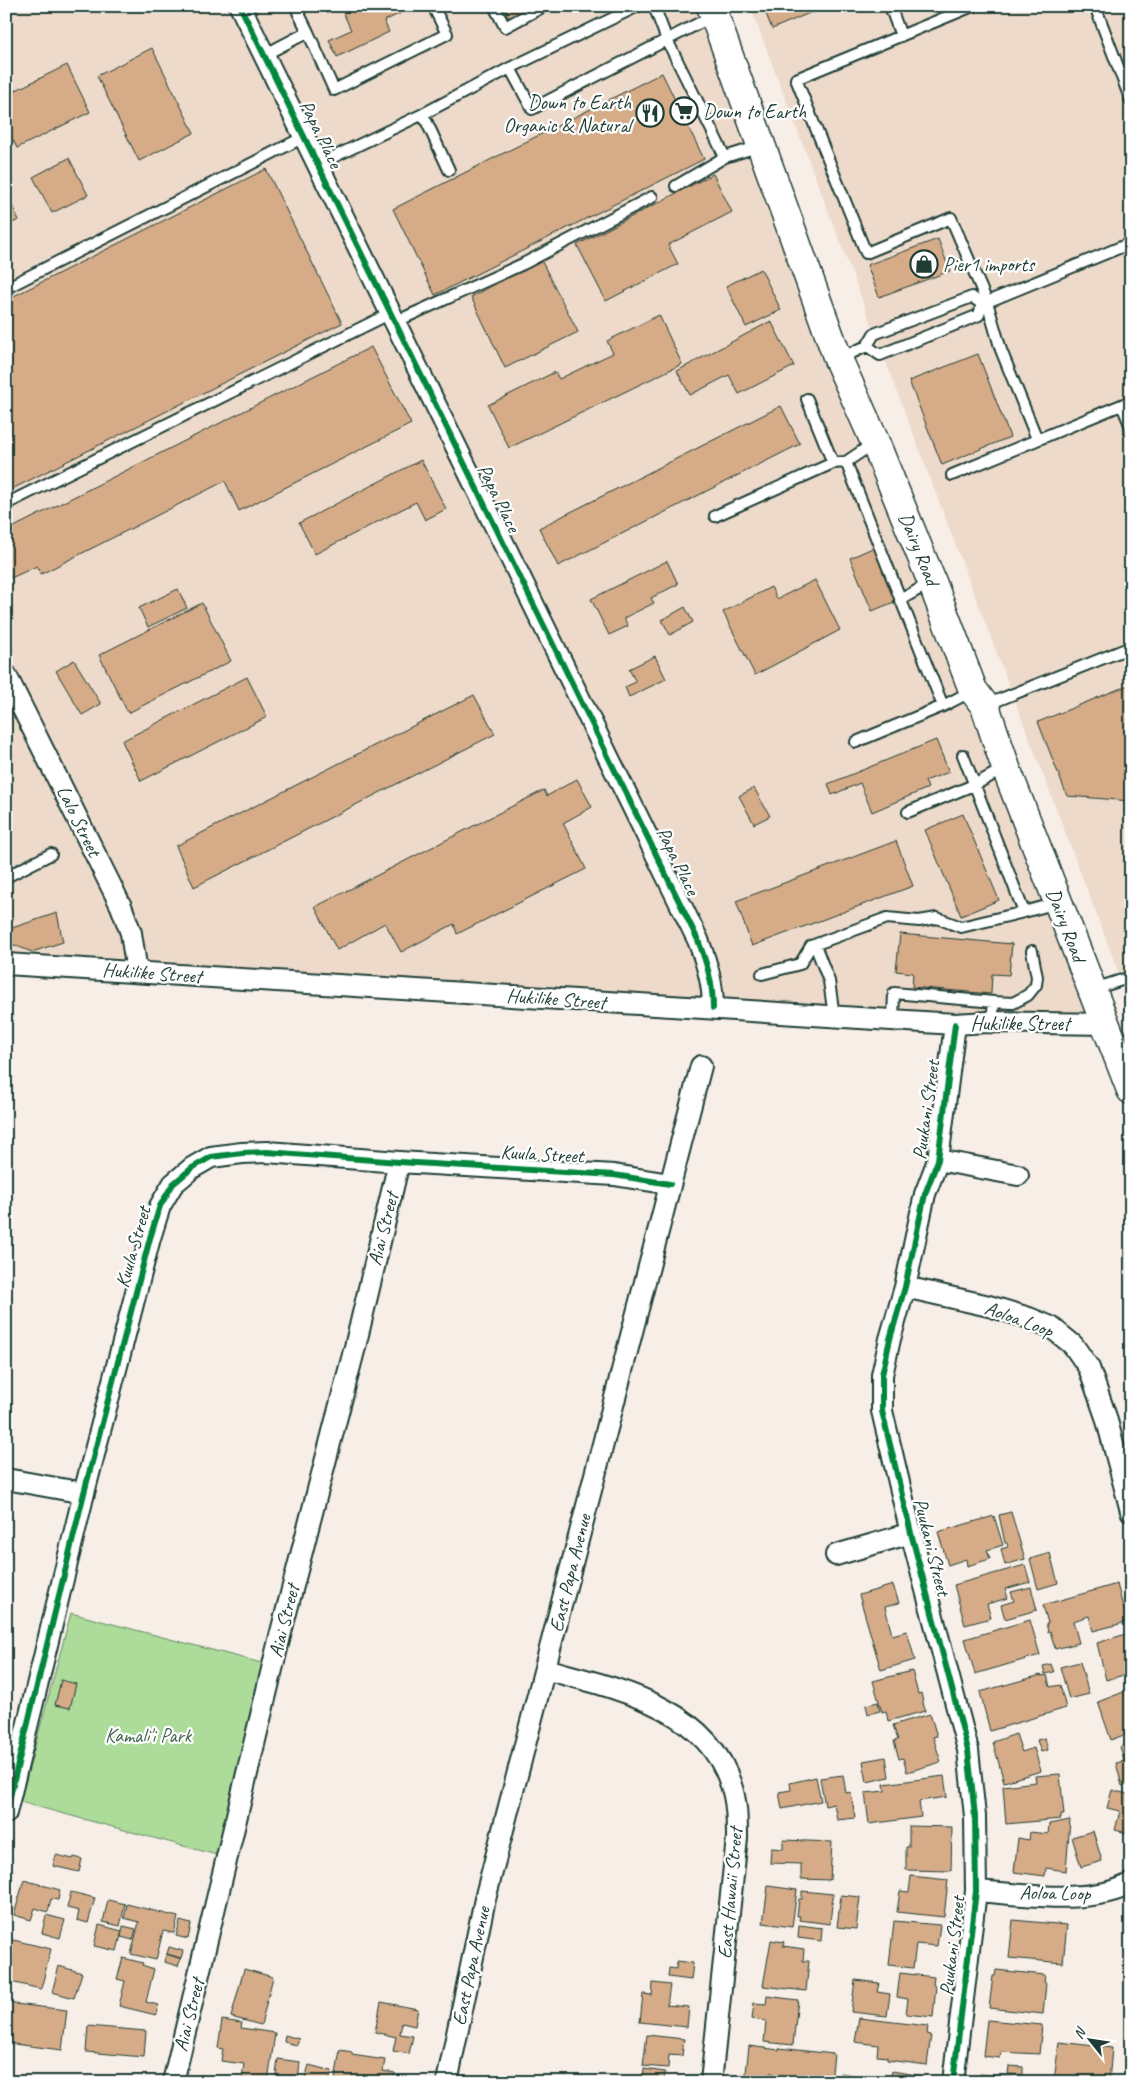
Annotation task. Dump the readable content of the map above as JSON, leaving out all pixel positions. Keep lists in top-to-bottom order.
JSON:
{
  "streets": {
    "main road": ["Dairy Road"],
    "street": [
      "Papa Place",
      "Lalo Street",
      "Hukilike Street",
      "Puukani Street",
      "Kuula Street",
      "Aiai Street",
      "Aoloa Loop",
      "East Papa Avenue",
      "East Hawaii Street"
    ]
  },
  "crossings": [
    ["Papa Place", "Hukilike Street"],
    ["Dairy Road", "Hukilike Street"],
    ["Lalo Street", "Hukilike Street"],
    ["Hukilike Street", "Puukani Street"],
    ["Puukani Street", "Aoloa Loop"],
    ["Kuula Street", "Aiai Street"],
    ["Kuula Street", "East Papa Avenue"],
    ["East Papa Avenue", "East Hawaii Street"]
  ],
  "parks": ["Kamali'i Park"],
  "places": {
    "supermarket": ["Down to Earth"],
    "restaurant": ["Down to Earth Organic & Natural"],
    "shop": ["Pier1 imports"]
  },
  "north": "top left"
}
